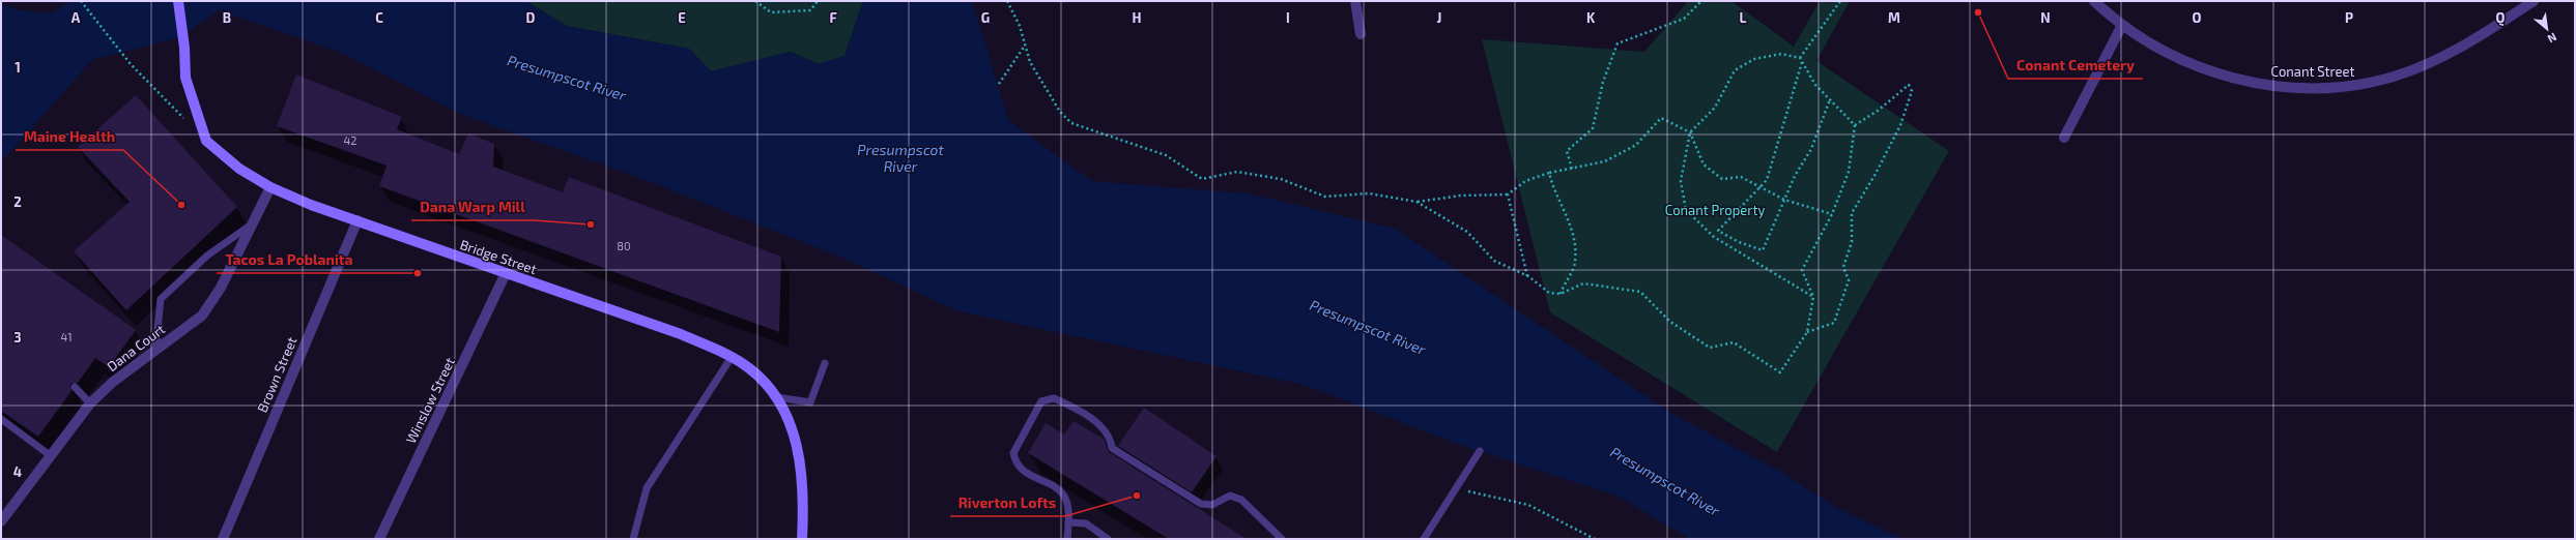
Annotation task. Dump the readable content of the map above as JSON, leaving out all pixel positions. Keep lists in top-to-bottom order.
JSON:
{
  "streets": {
    "street": [
      "Conant Street",
      "Bridge Street",
      "Dana Court",
      "Brown Street",
      "Winslow Street"
    ]
  },
  "crossings": [
    ["Bridge Street", "Dana Court"],
    ["Bridge Street", "Brown Street"],
    ["Bridge Street", "Winslow Street"]
  ],
  "water": ["Presumpscot River"],
  "parks": ["Conant Property"],
  "places": [
    "Conant Cemetery",
    "Maine Health",
    "Dana Warp Mill",
    "Tacos La Poblanita",
    "Riverton Lofts"
  ],
  "house_numbers": ["42", "80", "41"],
  "north": "bottom right",
  "grid": {
    "columns": [
      "A",
      "B",
      "C",
      "D",
      "E",
      "F",
      "G",
      "H",
      "I",
      "J",
      "K",
      "L",
      "M",
      "N",
      "O",
      "P",
      "Q"
    ],
    "rows": [
      "1",
      "2",
      "3",
      "4"
    ]
  }
}
